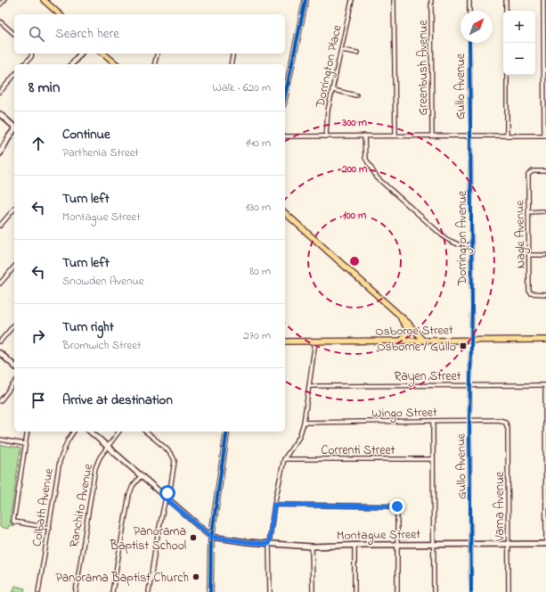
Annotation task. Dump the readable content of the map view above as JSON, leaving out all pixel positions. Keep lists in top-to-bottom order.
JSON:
{
  "streets": {
    "main road": ["Osborne Street"],
    "street": [
      "Dorrington Place",
      "Greenbush Avenue",
      "Gullo Avenue",
      "Nagle Avenue",
      "Dorrington Avenue",
      "Rayen Street",
      "Wingo Street",
      "Correnti Street",
      "Ranchito Avenue",
      "Varna Avenue",
      "Colbath Avenue",
      "Montague Street"
    ]
  },
  "crossings": [
    ["Gullo Avenue", "Dorrington Avenue"],
    ["Gullo Avenue", "Osborne Street"],
    ["Gullo Avenue", "Rayen Street"],
    ["Gullo Avenue", "Wingo Street"],
    ["Gullo Avenue", "Montague Street"],
    ["Dorrington Avenue", "Osborne Street"],
    ["Wingo Street", "Varna Avenue"],
    ["Varna Avenue", "Montague Street"]
  ],
  "places": {
    "transit": ["Osborne / Gullo"],
    "other": ["Panorama Baptist School", "Panorama Baptist Church"]
  },
  "north": "top right",
  "page": {
    "map_buttons": ["+", "−"],
    "search": "Search here",
    "heading": ["8 min", "Walk · 620 m"],
    "list": [
      ["Continue", "Parthenia Street", "140 m"],
      ["Turn left", "Montague Street", "130 m"],
      ["Turn left", "Snowden Avenue", "80 m"],
      ["Turn right", "Bromwich Street", "270 m"],
      "Arrive at destination"
    ]
  },
  "rings": ["300 m", "200 m", "100 m"]
}
